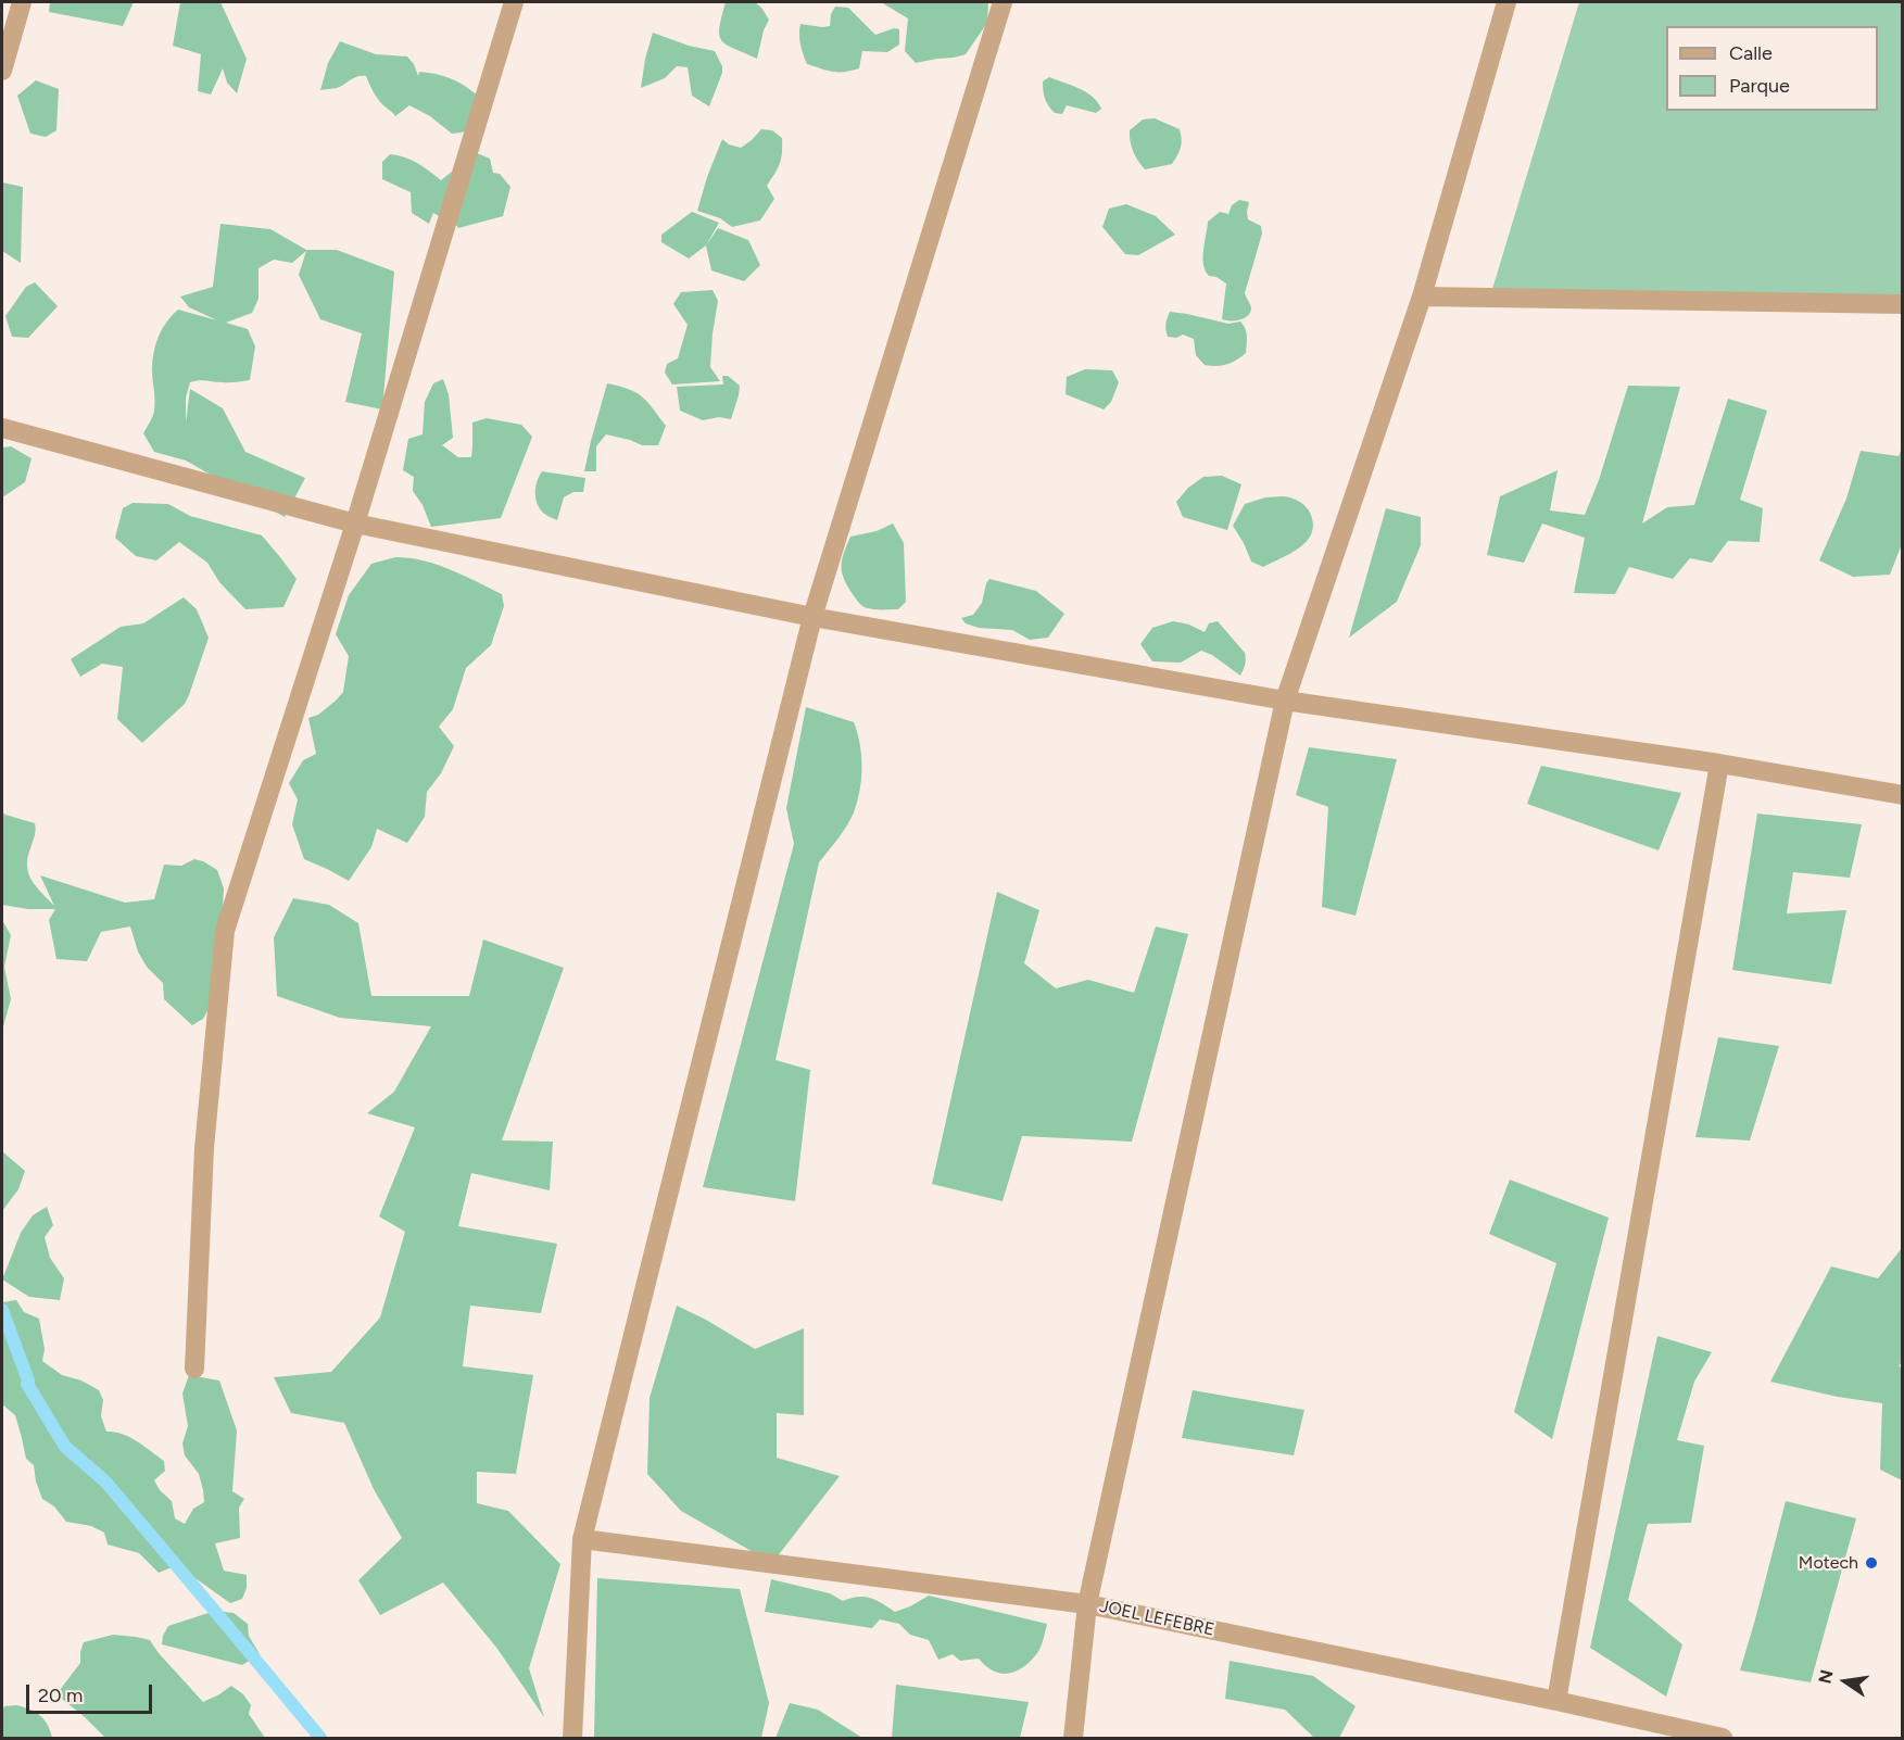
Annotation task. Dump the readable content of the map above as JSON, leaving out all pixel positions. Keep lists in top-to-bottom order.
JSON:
{
  "streets": {
    "street": ["JOEL LEFEBRE"]
  },
  "places": ["Motech"],
  "legend": ["Calle", "Parque"],
  "scale_bar": "20 m",
  "north": "left"
}
